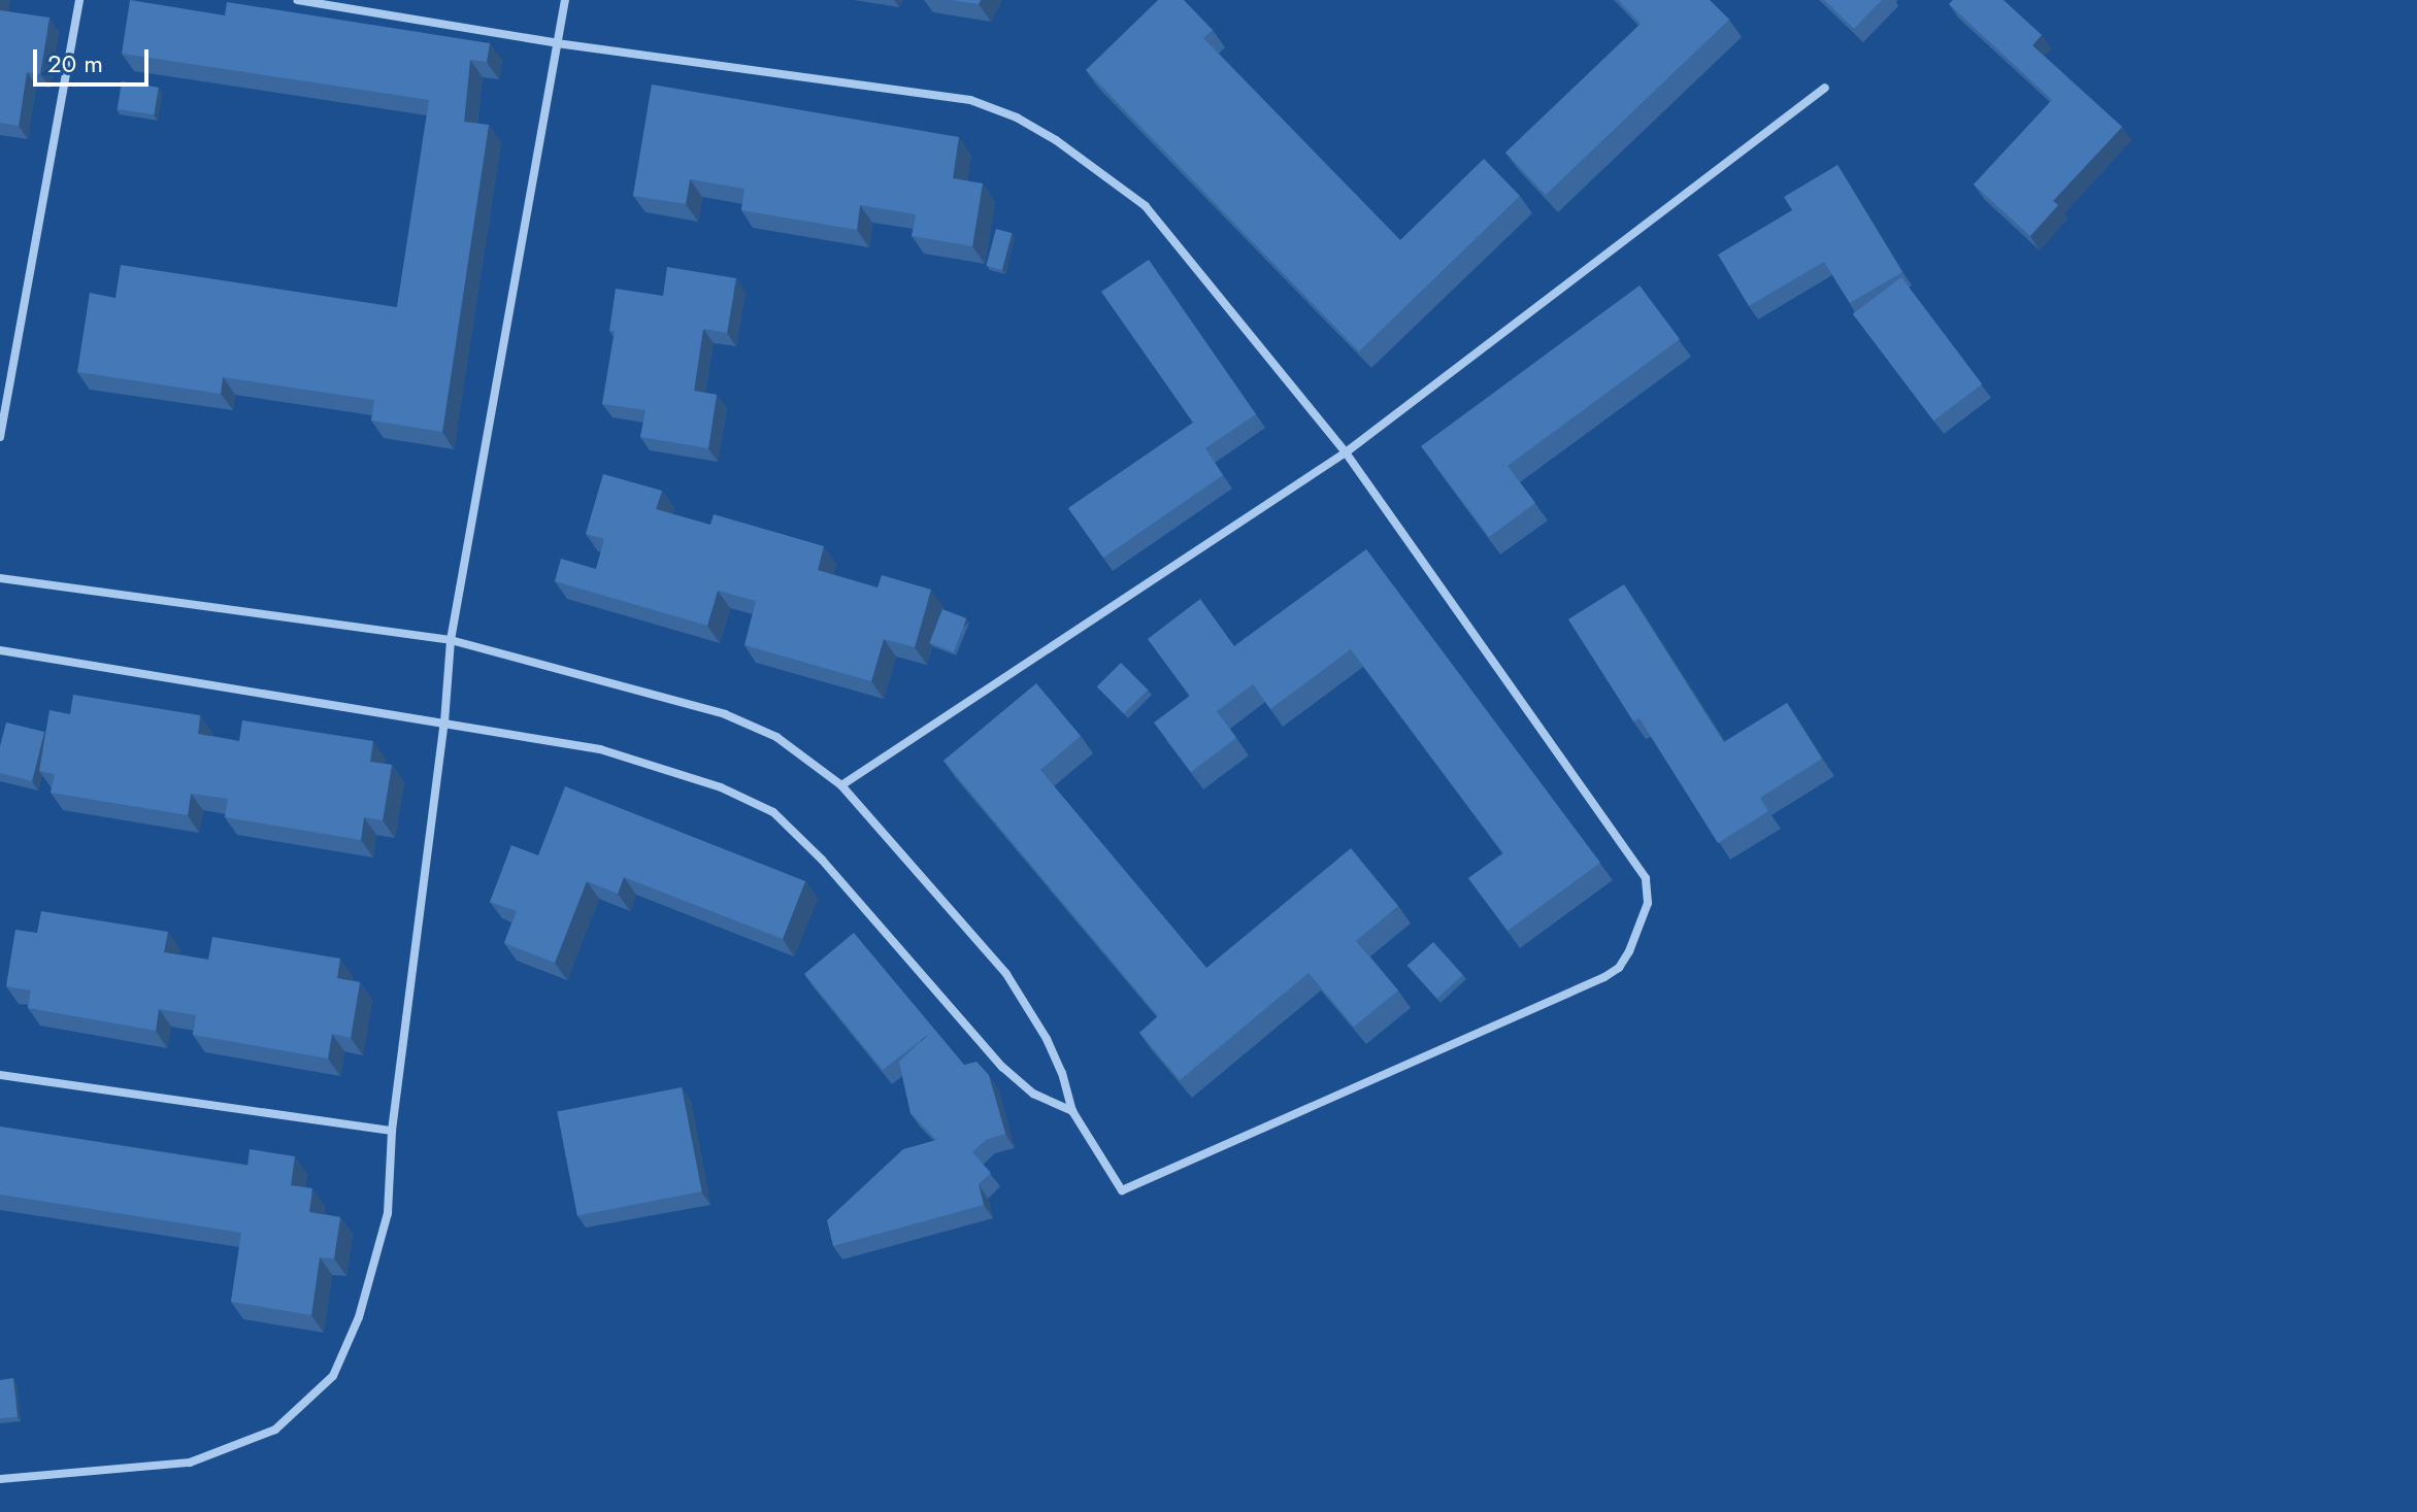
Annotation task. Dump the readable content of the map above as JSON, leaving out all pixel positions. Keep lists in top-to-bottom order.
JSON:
{
  "scale_bar": "20 m"
}
